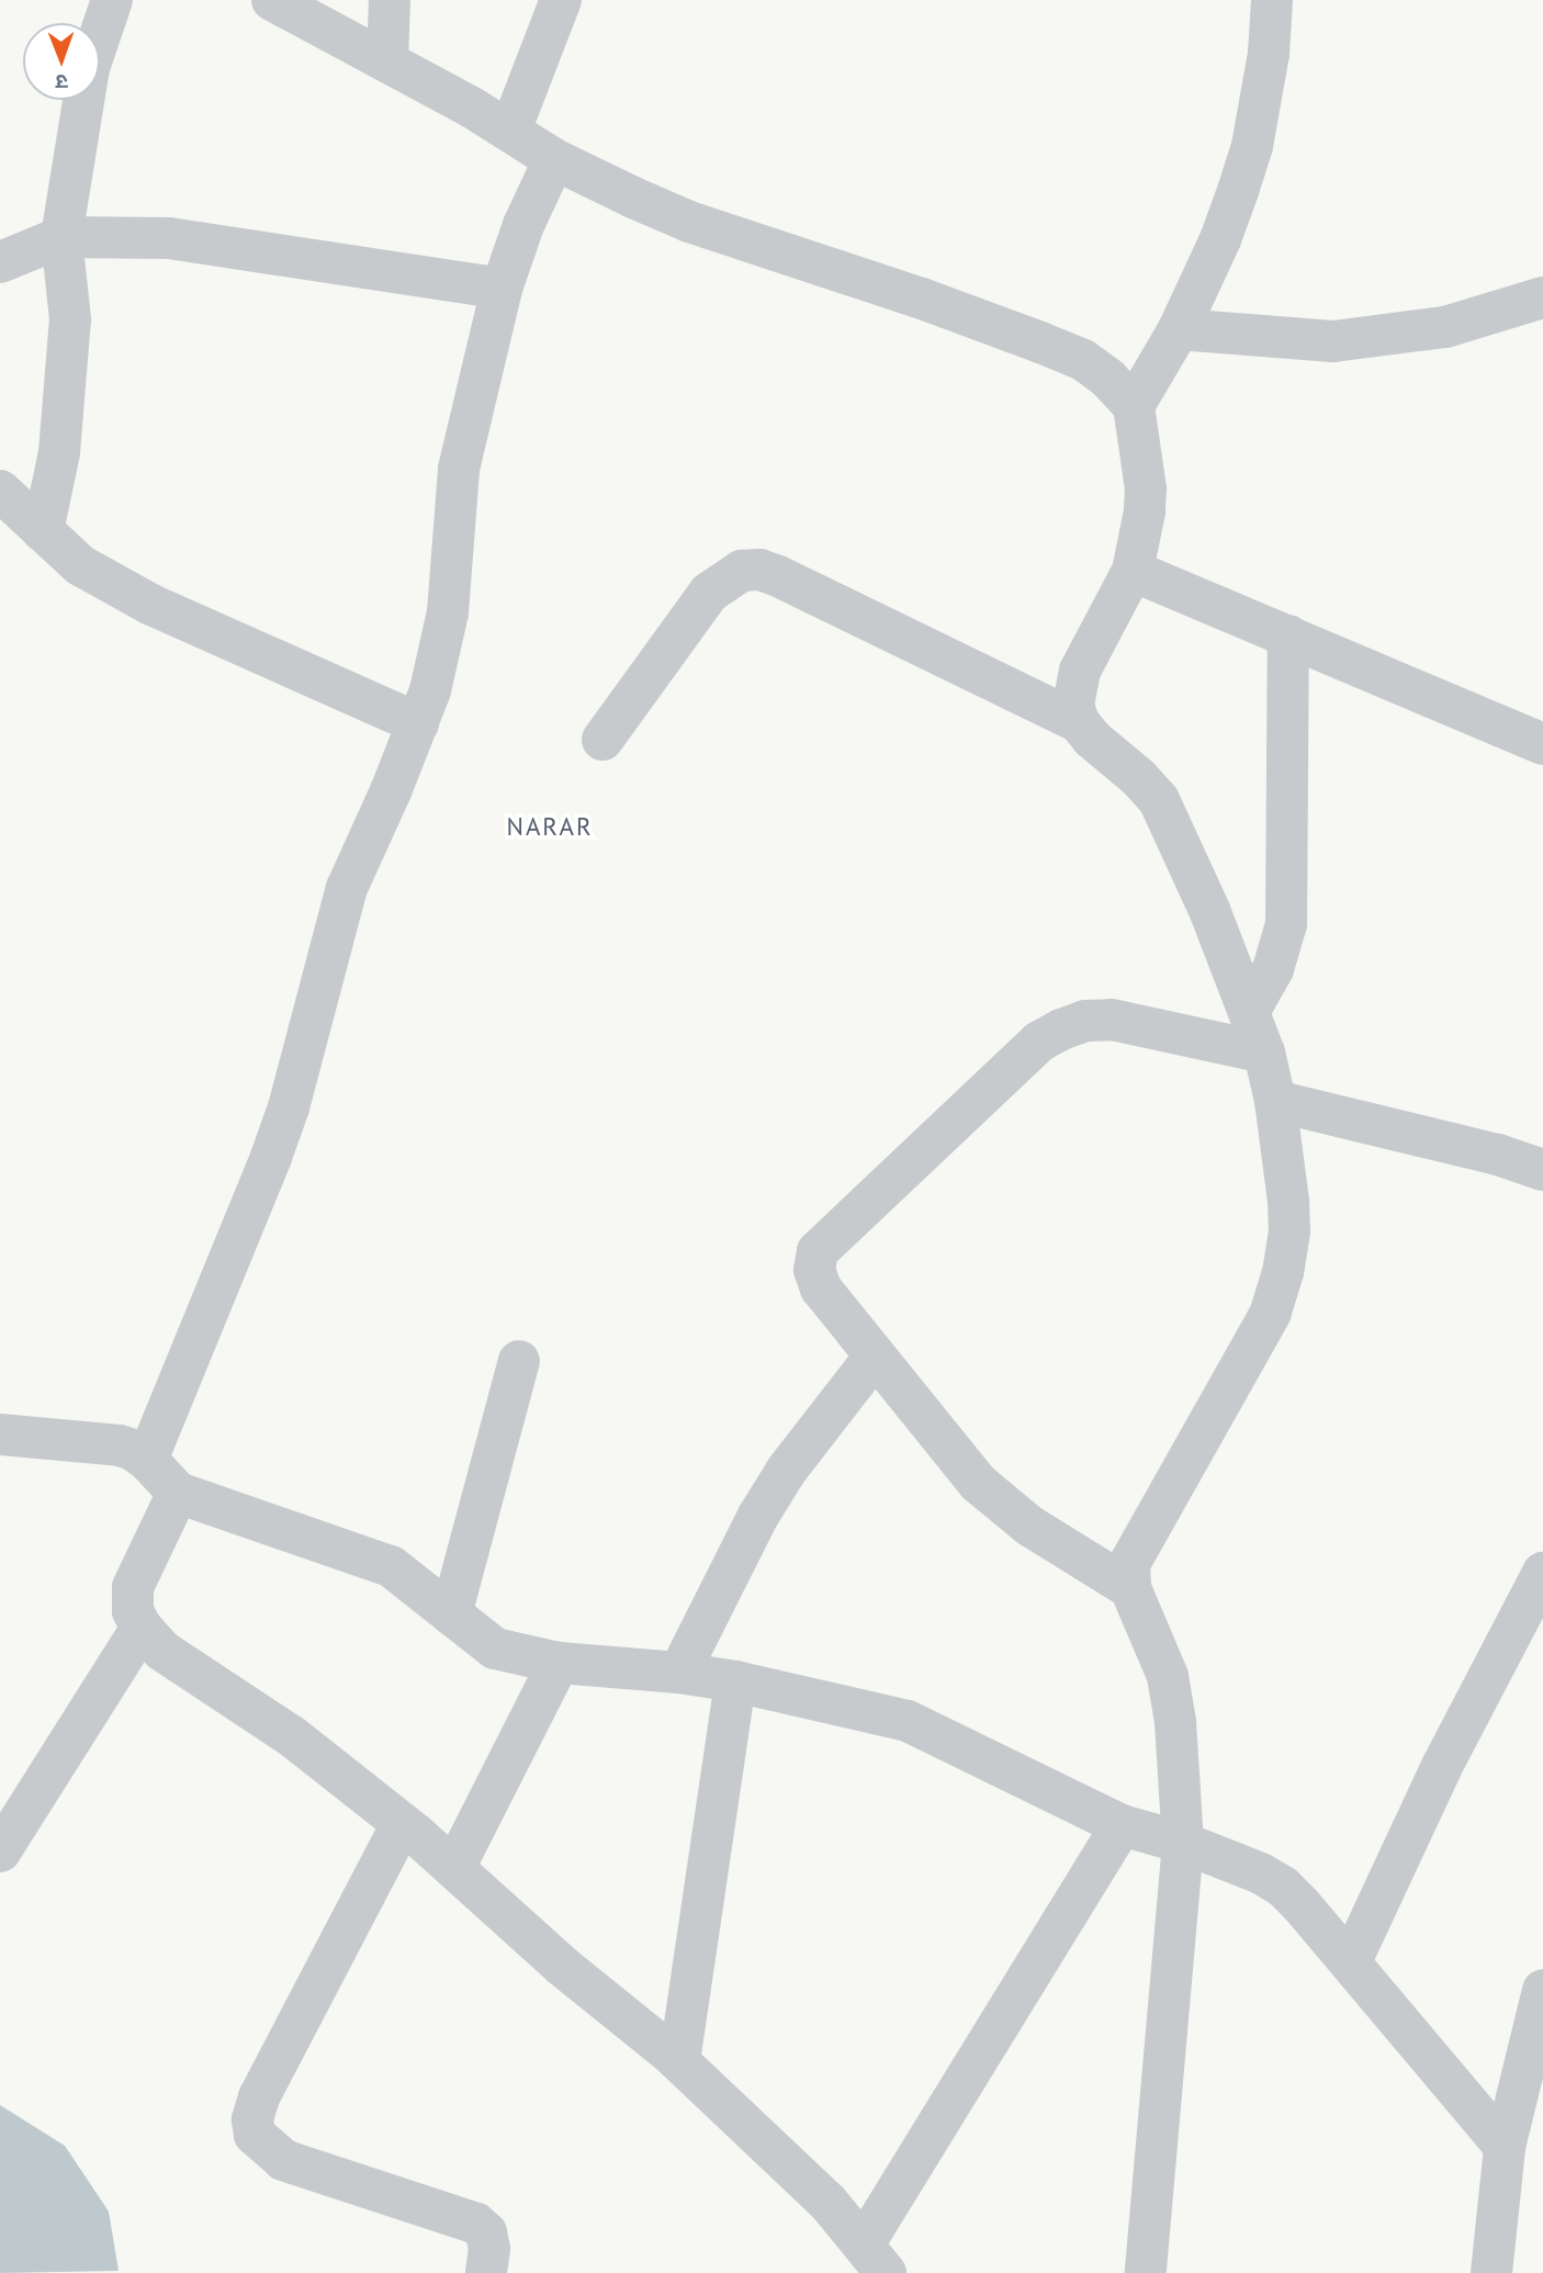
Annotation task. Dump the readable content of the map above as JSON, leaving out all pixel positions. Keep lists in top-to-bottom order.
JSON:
{
  "districts": ["NARAR"],
  "north": "bottom"
}
